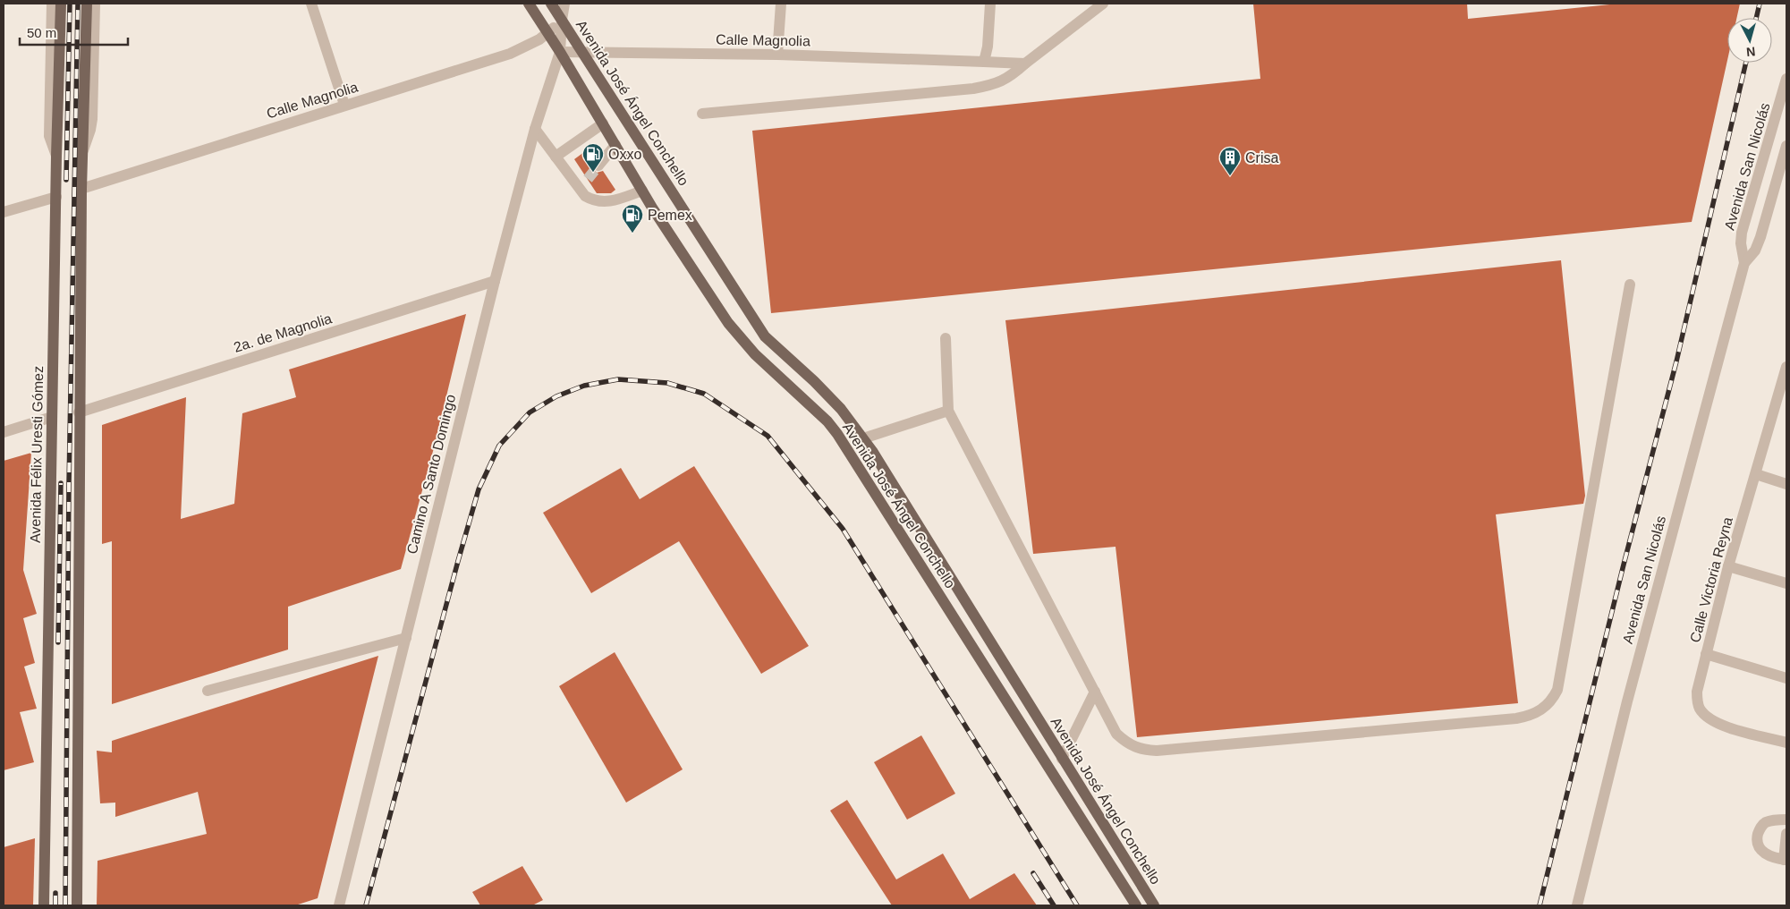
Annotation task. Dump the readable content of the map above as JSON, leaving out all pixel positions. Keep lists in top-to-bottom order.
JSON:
{
  "streets": {
    "main road": ["Avenida José Ángel Conchello", "Avenida Félix Uresti Gómez"],
    "street": [
      "Calle Magnolia",
      "Avenida San Nicolás",
      "2a. de Magnolia",
      "Camino A Santo Domingo",
      "Calle Victoria Reyna"
    ]
  },
  "crossings": [
    ["Calle Magnolia", "Avenida José Ángel Conchello"],
    ["Calle Magnolia", "Camino A Santo Domingo"],
    ["Avenida José Ángel Conchello", "Camino A Santo Domingo"],
    ["2a. de Magnolia", "Camino A Santo Domingo"]
  ],
  "places": {
    "fuel station": ["Oxxo", "Pemex"],
    "building": ["Crisa"]
  },
  "scale_bar": "50 m",
  "north": "bottom"
}
